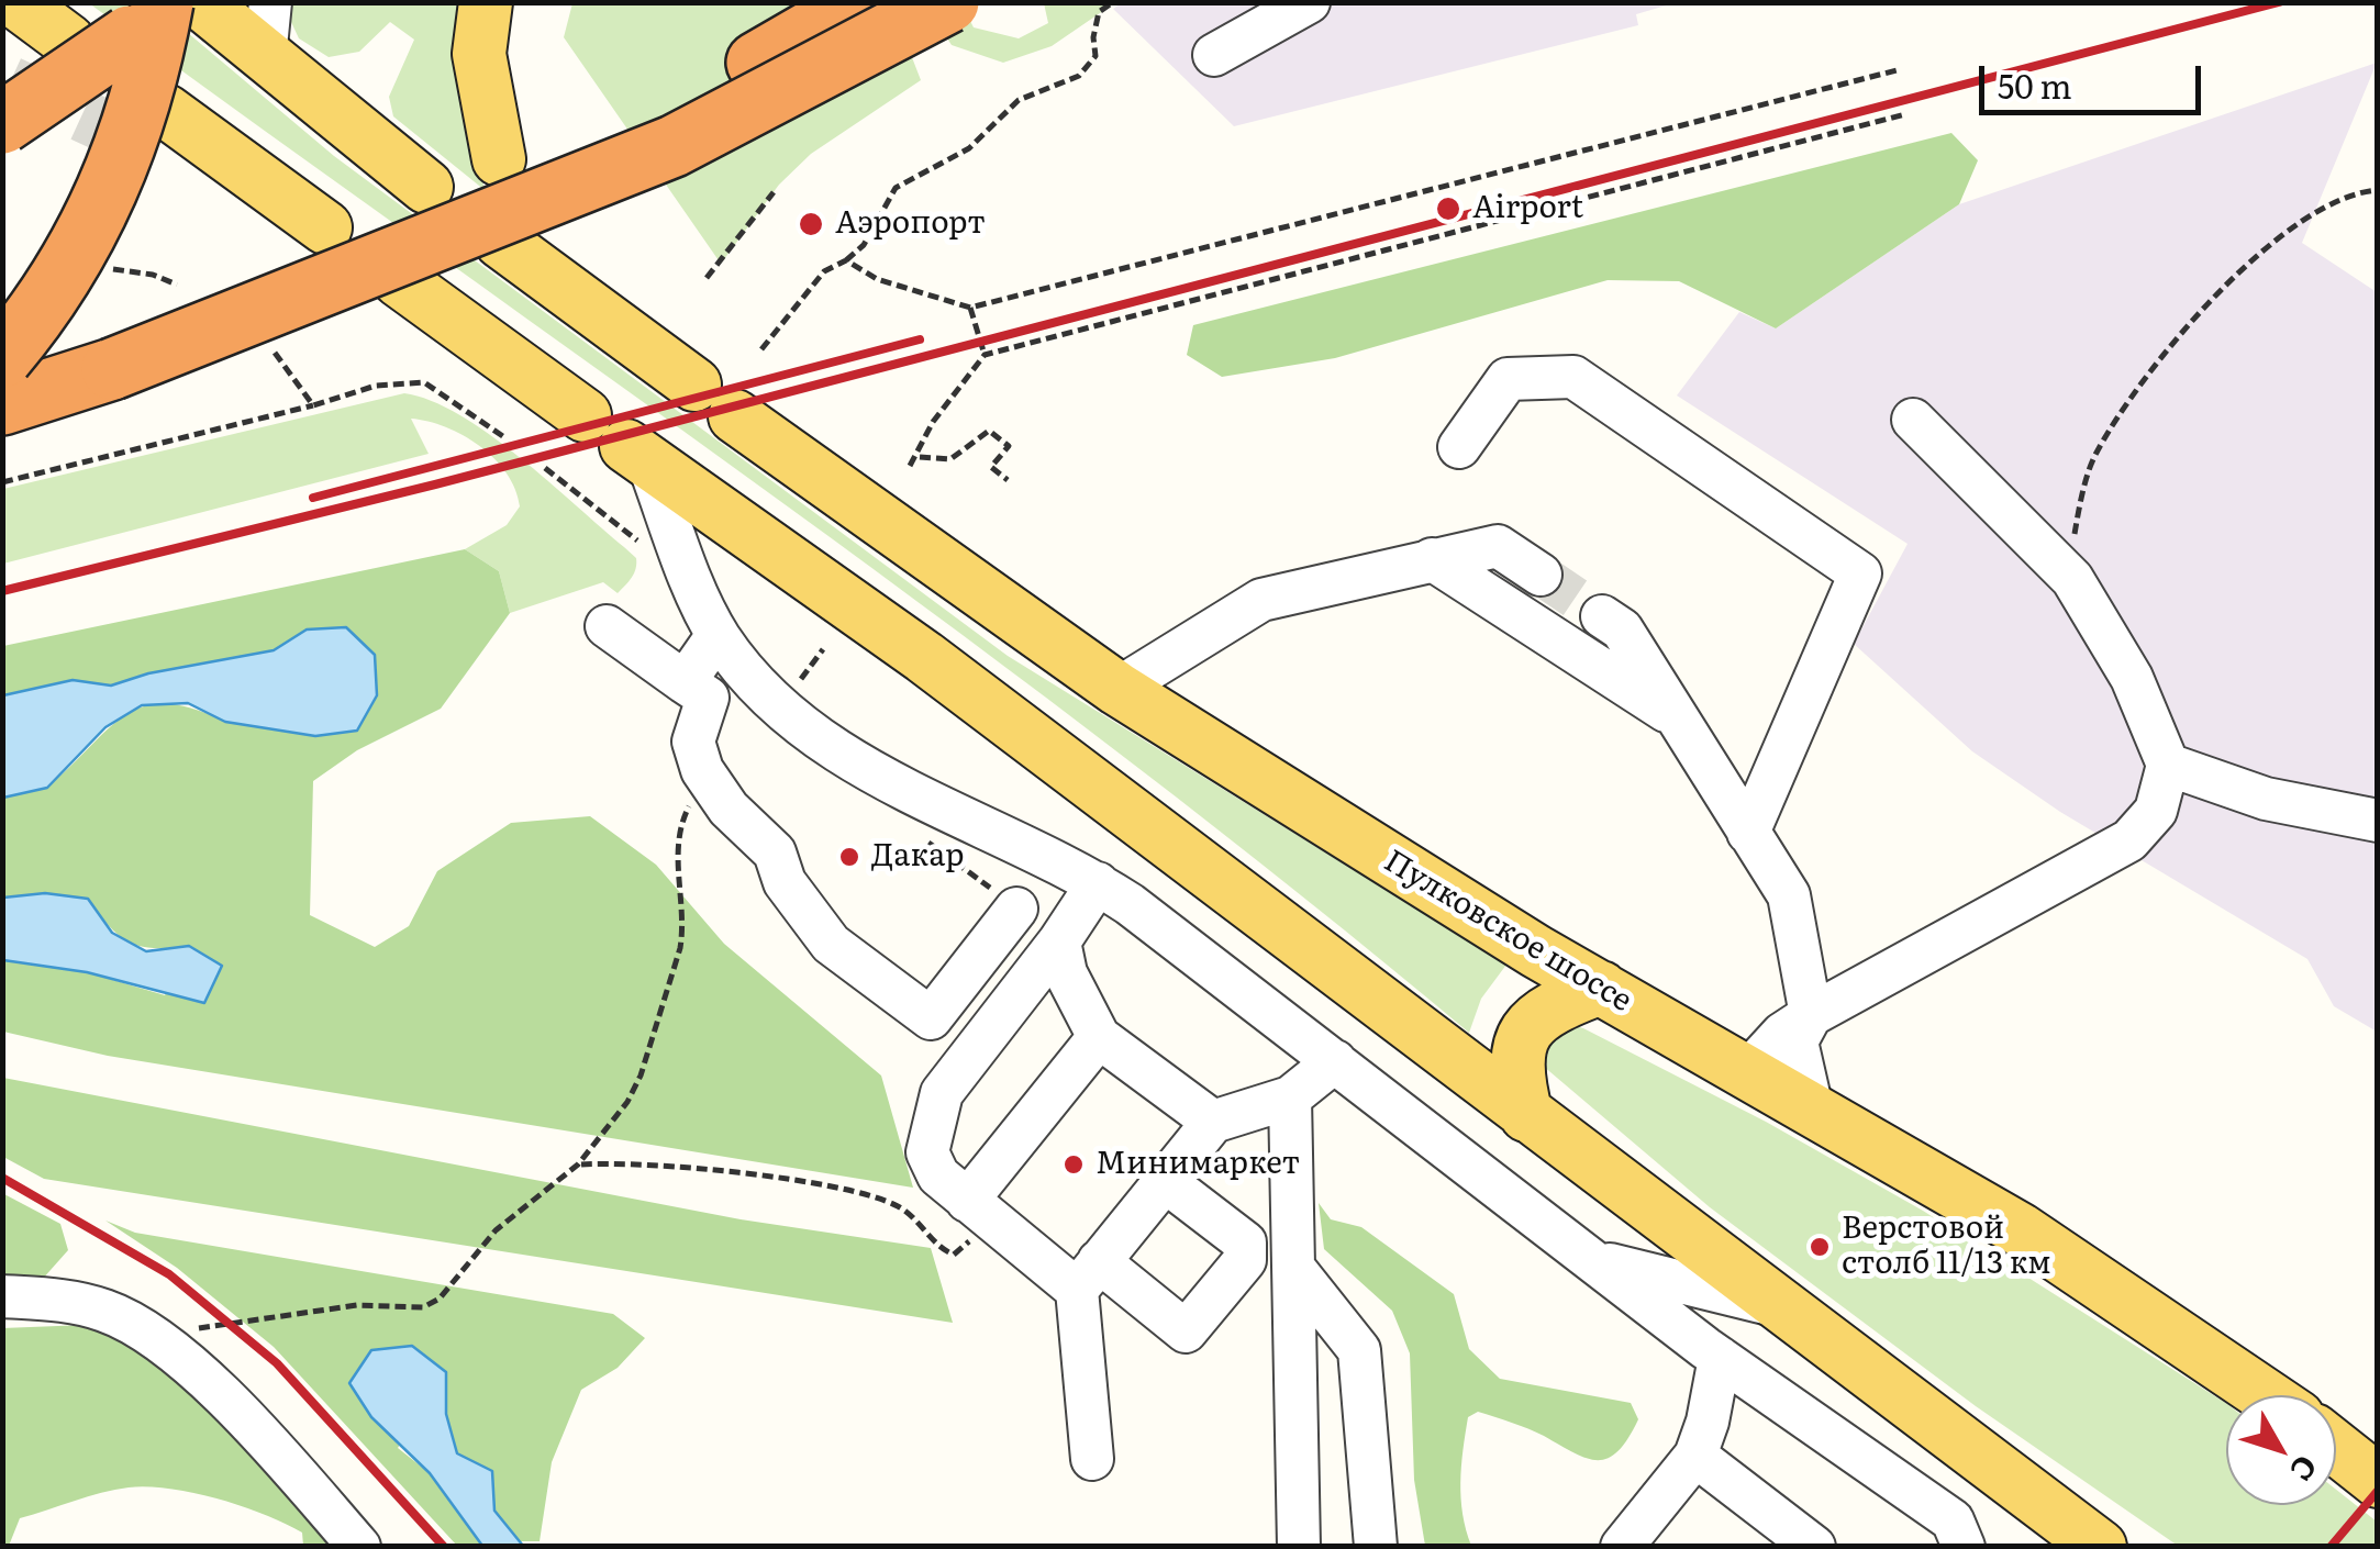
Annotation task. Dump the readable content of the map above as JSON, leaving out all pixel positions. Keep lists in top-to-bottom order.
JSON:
{
  "streets": {
    "main road": ["Пулковское шоссе"]
  },
  "places": [
    "Airport",
    "Аэропорт",
    "Дакар",
    "Минимаркет",
    "Верстовой столб 11/13 км"
  ],
  "scale_bar": "50 m",
  "north": "bottom right"
}
